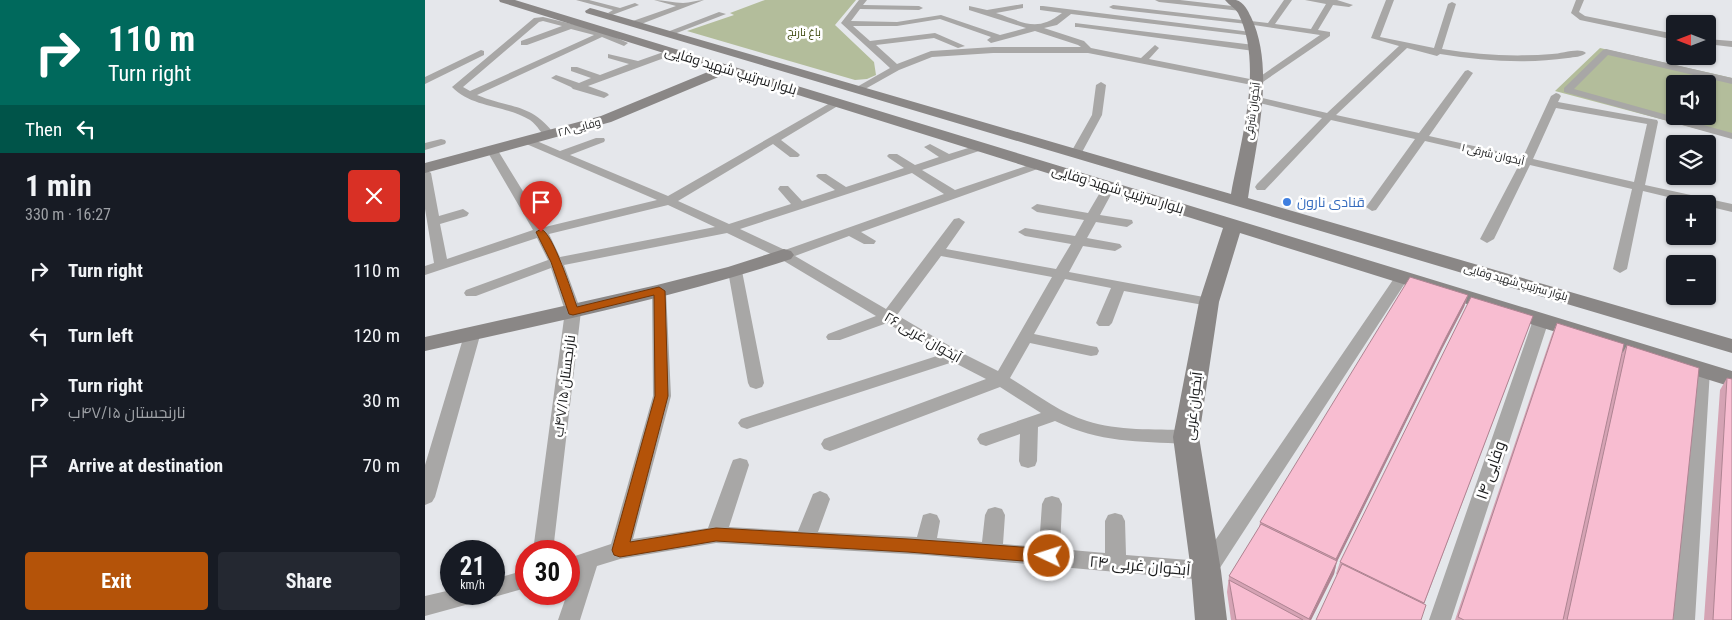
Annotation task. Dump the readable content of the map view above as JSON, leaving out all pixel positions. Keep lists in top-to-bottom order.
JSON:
{
  "streets": {
    "main road": [
      "بلوار سرتیپ شهید وفایی",
      "آبخوان شرقی",
      "وفایی ۲۸",
      "آبخوان غربی"
    ],
    "street": [
      "آبخوان شرقی ۱",
      "آبخوان غربی ۲۶",
      "نارنجستان ۴۷/۱۵ب",
      "وفایی ۱۴",
      "آبخوان غربی ۲۴"
    ]
  },
  "crossings": [
    ["بلوار سرتیپ شهید وفایی", "آبخوان شرقی"],
    ["بلوار سرتیپ شهید وفایی", "وفایی ۲۸"],
    ["بلوار سرتیپ شهید وفایی", "آبخوان غربی"],
    ["بلوار سرتیپ شهید وفایی", "وفایی ۱۴"],
    ["آبخوان شرقی", "آبخوان شرقی ۱"],
    ["وفایی ۲۸", "آبخوان غربی ۲۶"],
    ["وفایی ۲۸", "نارنجستان ۴۷/۱۵ب"],
    ["آبخوان غربی ۲۶", "آبخوان غربی"],
    ["آبخوان غربی", "آبخوان غربی ۲۴"]
  ],
  "parks": ["باغ نارنج"],
  "places": ["قنادی نارون"],
  "north": "left",
  "page": {
    "turn": ["110 m", "Turn right"],
    "map_buttons": ["+", "−"],
    "then": "Then",
    "heading": ["1 min", "330 m · 16:27"],
    "list": [
      {
        "name": "Turn right",
        "value": "110 m"
      },
      {
        "name": "Turn left",
        "value": "120 m"
      },
      {
        "name": "Turn right",
        "note": "نارنجستان ۴۷/۱۵ب",
        "value": "30 m"
      },
      {
        "name": "Arrive at destination",
        "value": "70 m"
      }
    ],
    "speed": "21 km/h",
    "limit": "30",
    "buttons": ["Exit", "Share"]
  }
}
